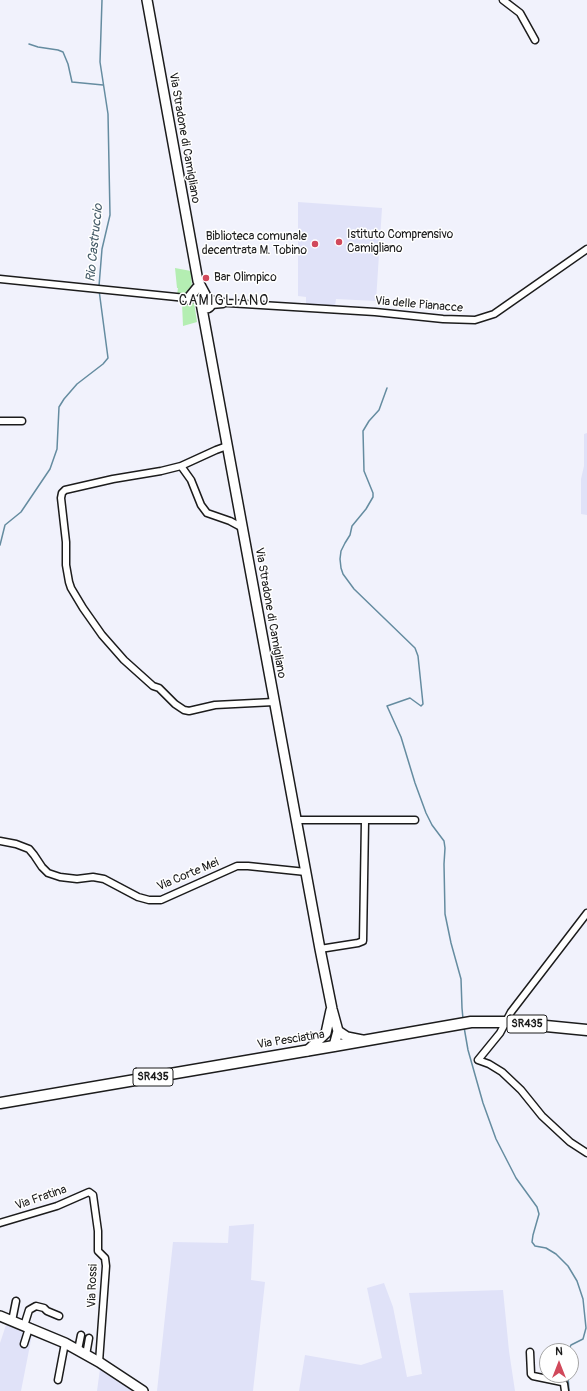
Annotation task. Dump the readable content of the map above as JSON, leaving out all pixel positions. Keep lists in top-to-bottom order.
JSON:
{
  "streets": {
    "main road": ["SR435", "Via Pesciatina"],
    "street": [
      "Via Stradone di Camigliano",
      "Via delle Pianacce",
      "Via Corte Mei",
      "Via Fratina",
      "Via Rossi"
    ]
  },
  "crossings": [
    ["Via Stradone di Camigliano", "Via delle Pianacce"],
    ["Via Stradone di Camigliano", "Via Corte Mei"],
    ["Via Fratina", "Via Rossi"]
  ],
  "districts": ["CAMIGLIANO"],
  "water": ["Rio Castruccio"],
  "places": ["Istituto Comprensivo Camigliano", "Biblioteca comunale decentrata M. Tobino", "Bar Olimpico"],
  "north": "top"
}
